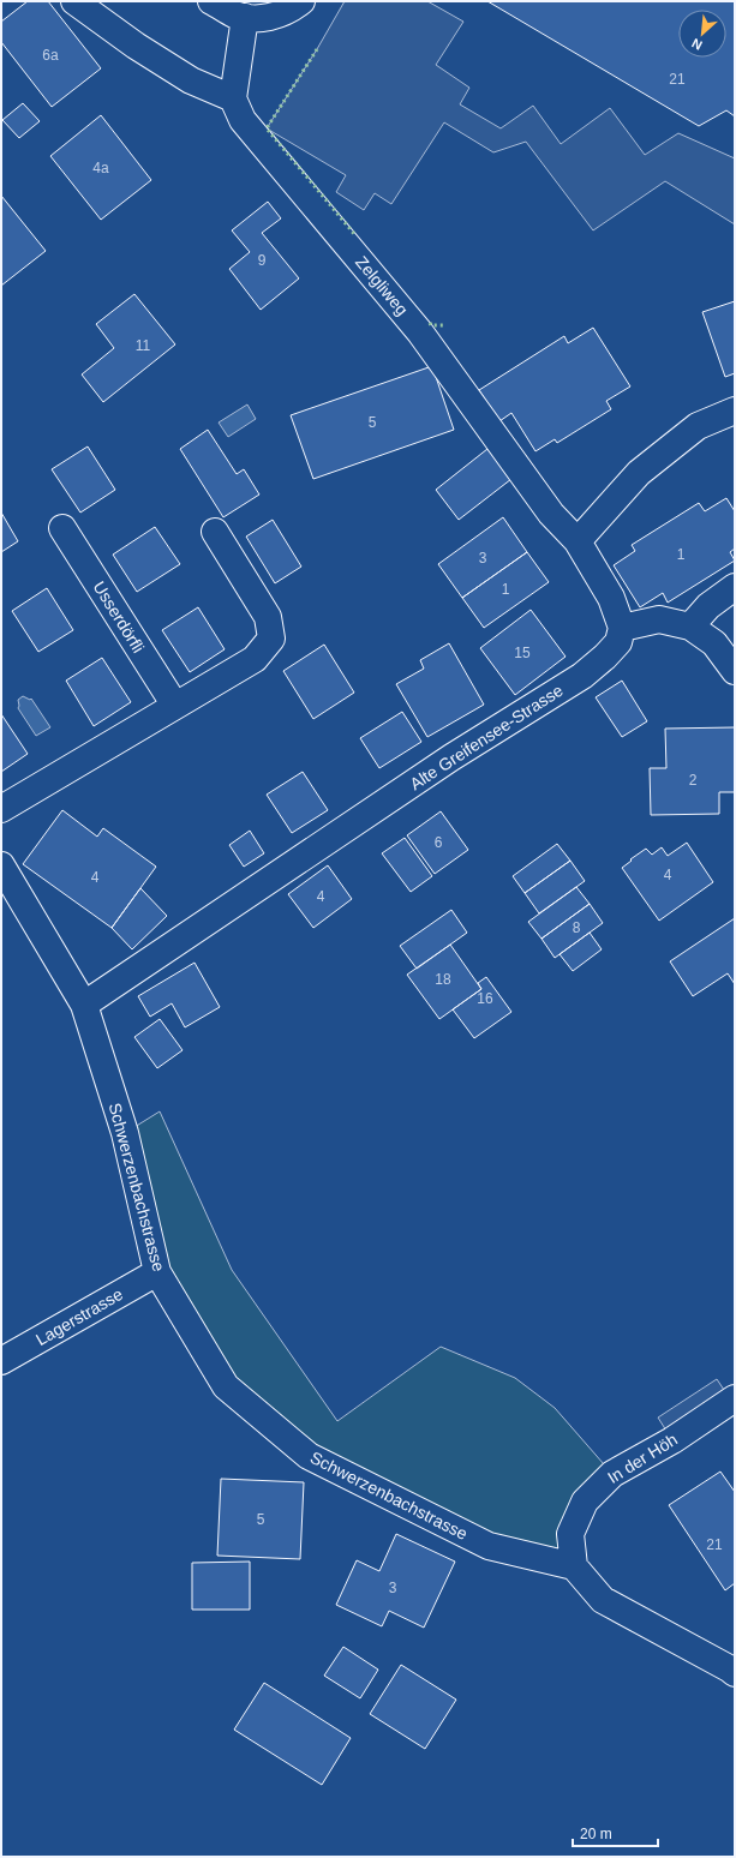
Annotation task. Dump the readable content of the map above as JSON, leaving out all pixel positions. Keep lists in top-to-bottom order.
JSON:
{
  "streets": {
    "street": [
      "Zelgliweg",
      "Usserdörfli",
      "Alte Greifensee-Strasse",
      "Schwerzenbachstrasse",
      "Lagerstrasse",
      "In der Höh"
    ]
  },
  "crossings": [
    ["Alte Greifensee-Strasse", "Schwerzenbachstrasse"],
    ["Schwerzenbachstrasse", "Lagerstrasse"],
    ["Schwerzenbachstrasse", "In der Höh"]
  ],
  "house_numbers": [
    "6a",
    "21",
    "4a",
    "9",
    "11",
    "5",
    "1",
    "3",
    "1",
    "15",
    "2",
    "6",
    "4",
    "4",
    "4",
    "8",
    "18",
    "16",
    "5",
    "21",
    "3"
  ],
  "scale_bar": "20 m",
  "north": "bottom left"
}
